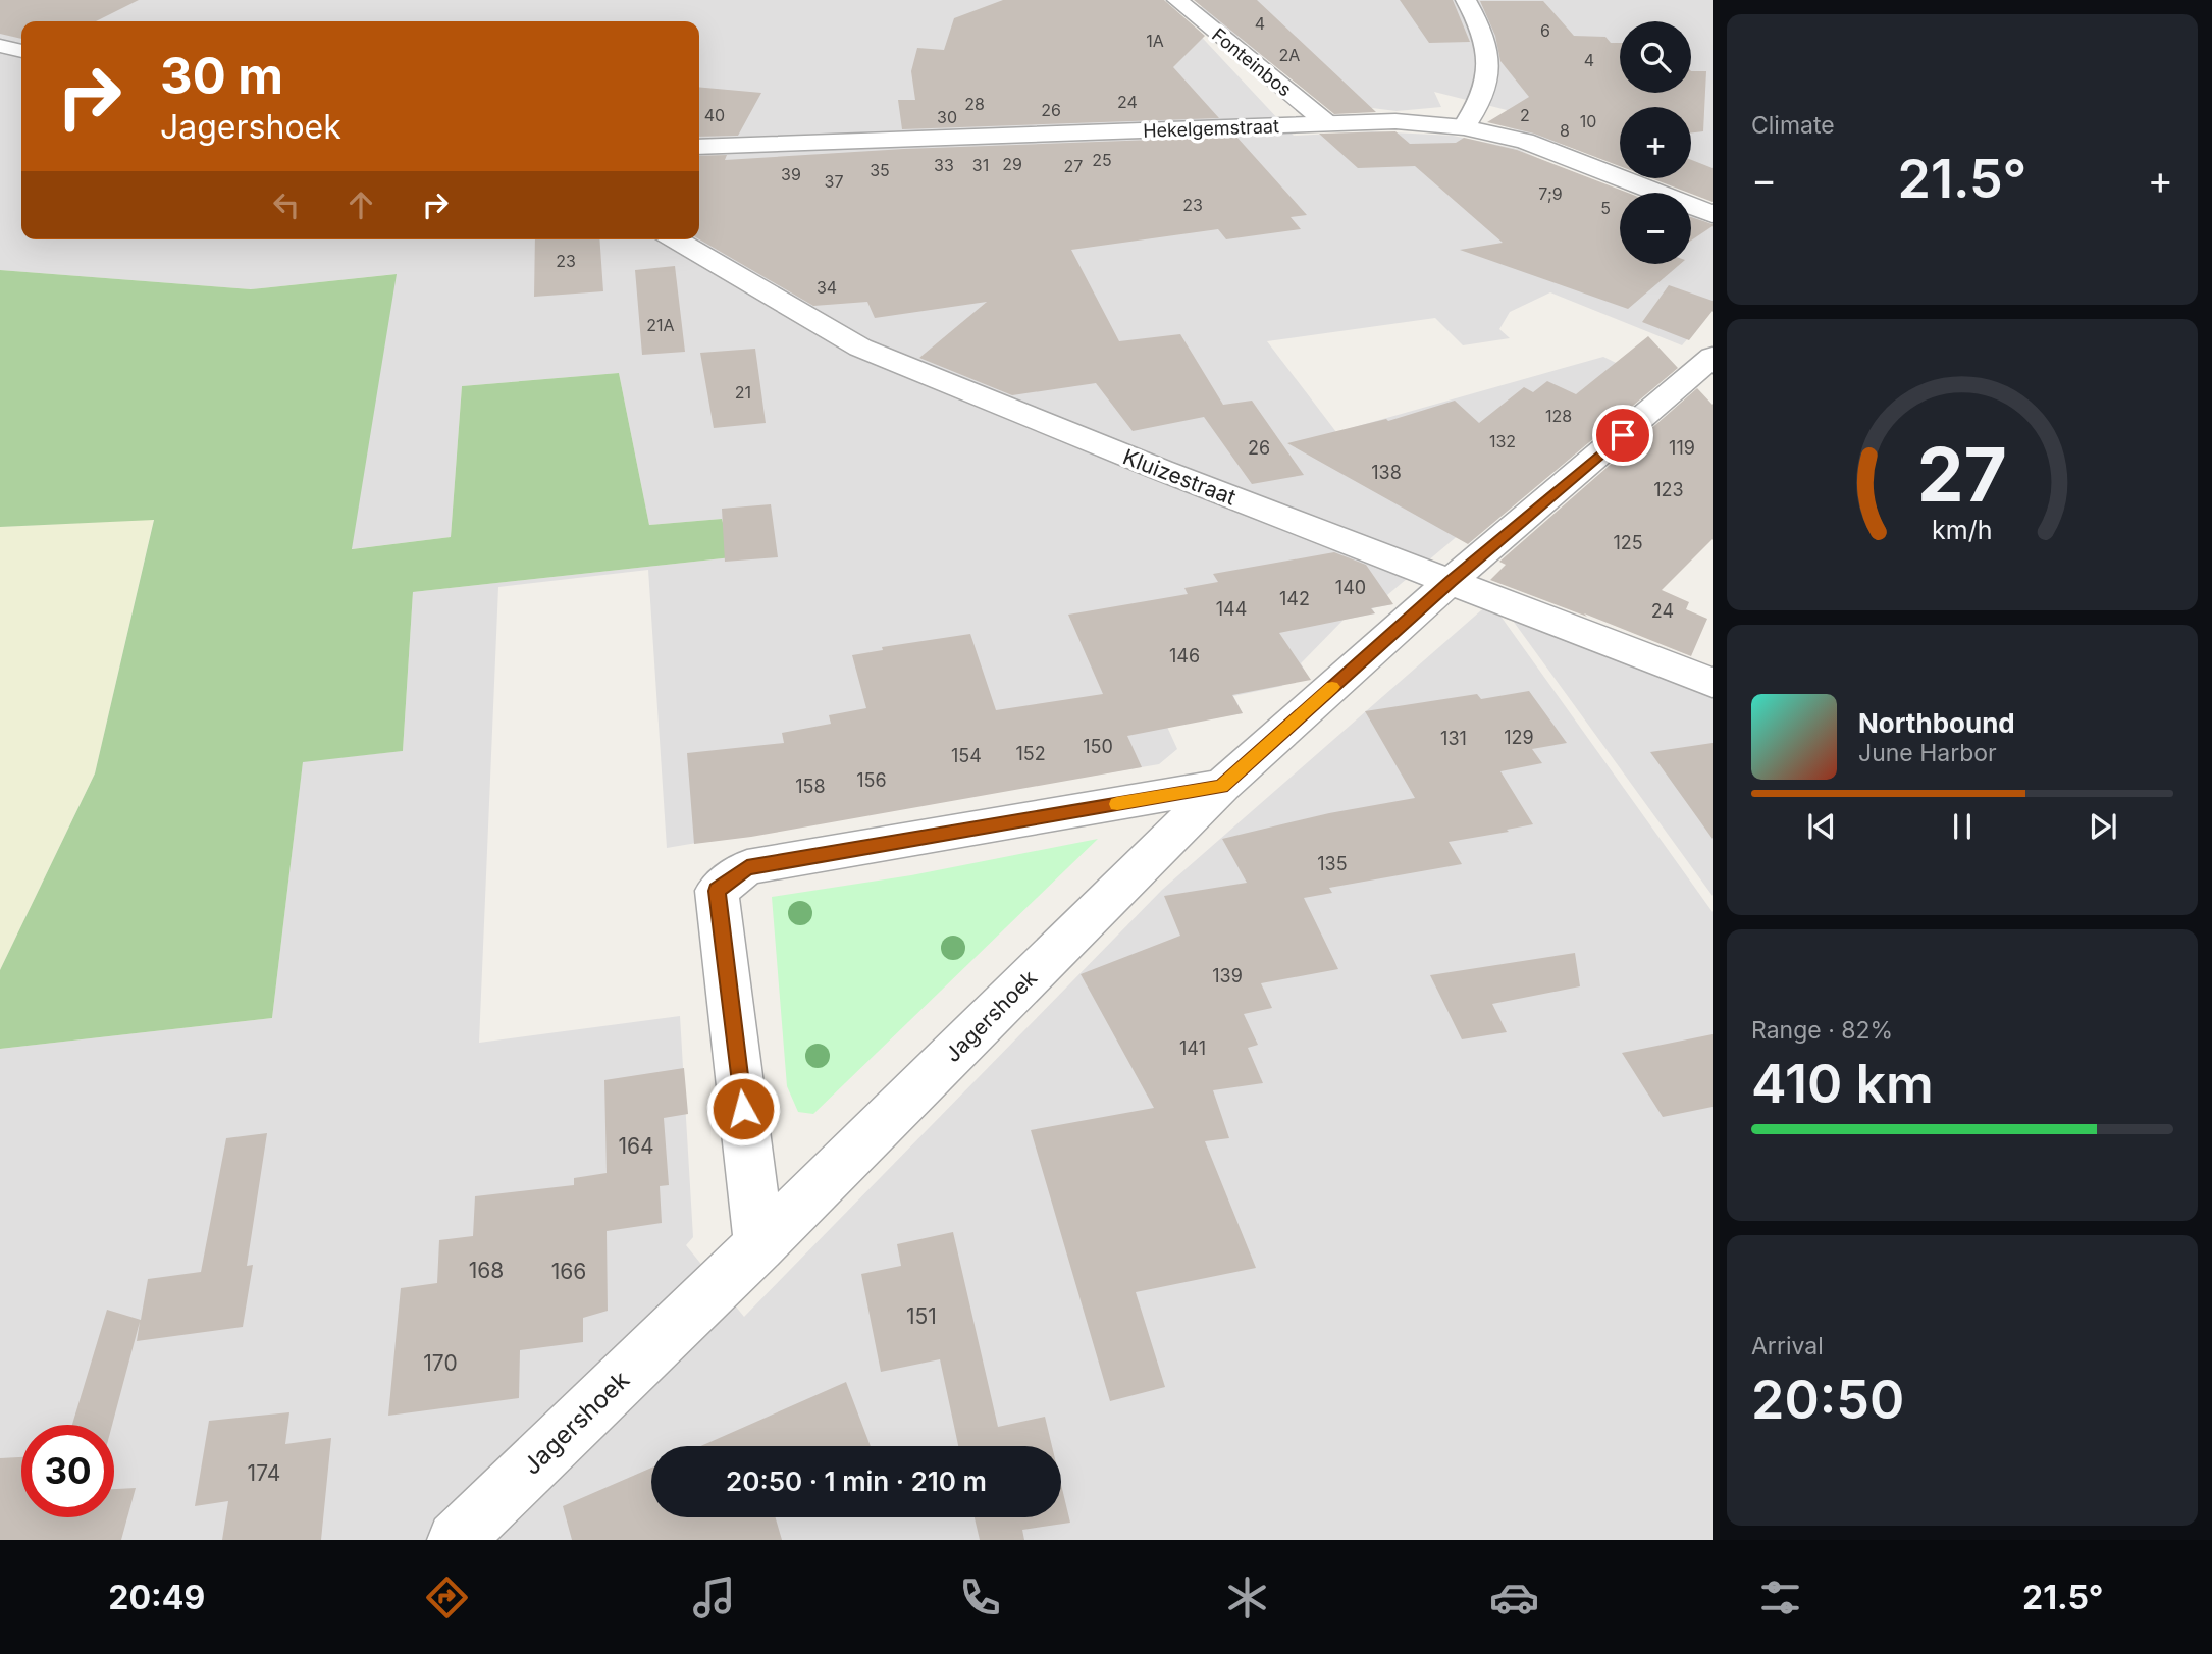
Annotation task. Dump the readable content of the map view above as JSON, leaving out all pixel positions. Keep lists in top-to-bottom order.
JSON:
{
  "streets": {
    "street": [
      "Fonteinbos",
      "Hekelgemstraat",
      "Kluizestraat",
      "Jagershoek"
    ]
  },
  "crossings": [
    ["Fonteinbos", "Hekelgemstraat"],
    ["Kluizestraat", "Jagershoek"]
  ],
  "house_numbers": [
    "4",
    "6",
    "1A",
    "2A",
    "4",
    "24",
    "28",
    "26",
    "40",
    "2",
    "30",
    "10",
    "8",
    "25",
    "29",
    "33",
    "31",
    "27",
    "35",
    "39",
    "37",
    "7;9",
    "23",
    "5",
    "23",
    "34",
    "21A",
    "21",
    "128",
    "132",
    "26",
    "119",
    "138",
    "123",
    "125",
    "140",
    "142",
    "144",
    "24",
    "146",
    "129",
    "131",
    "150",
    "152",
    "154",
    "156",
    "158",
    "135",
    "139",
    "141",
    "164",
    "168",
    "166",
    "151",
    "170",
    "174"
  ],
  "page": {
    "tile": [
      "Climate",
      ["Range · 82%", "410 km"],
      ["Arrival", "20:50"]
    ],
    "map_buttons": ["+", "−"],
    "turn": ["30 m", "Jagershoek"],
    "heat": ["−", "21.5°", "+"],
    "song": ["Northbound", "June Harbor"],
    "limit": "30",
    "trip": "20:50 · 1 min · 210 m",
    "tabs": ["20:49", "21.5°"],
    "gauge": ["27", "km/h"]
  }
}
